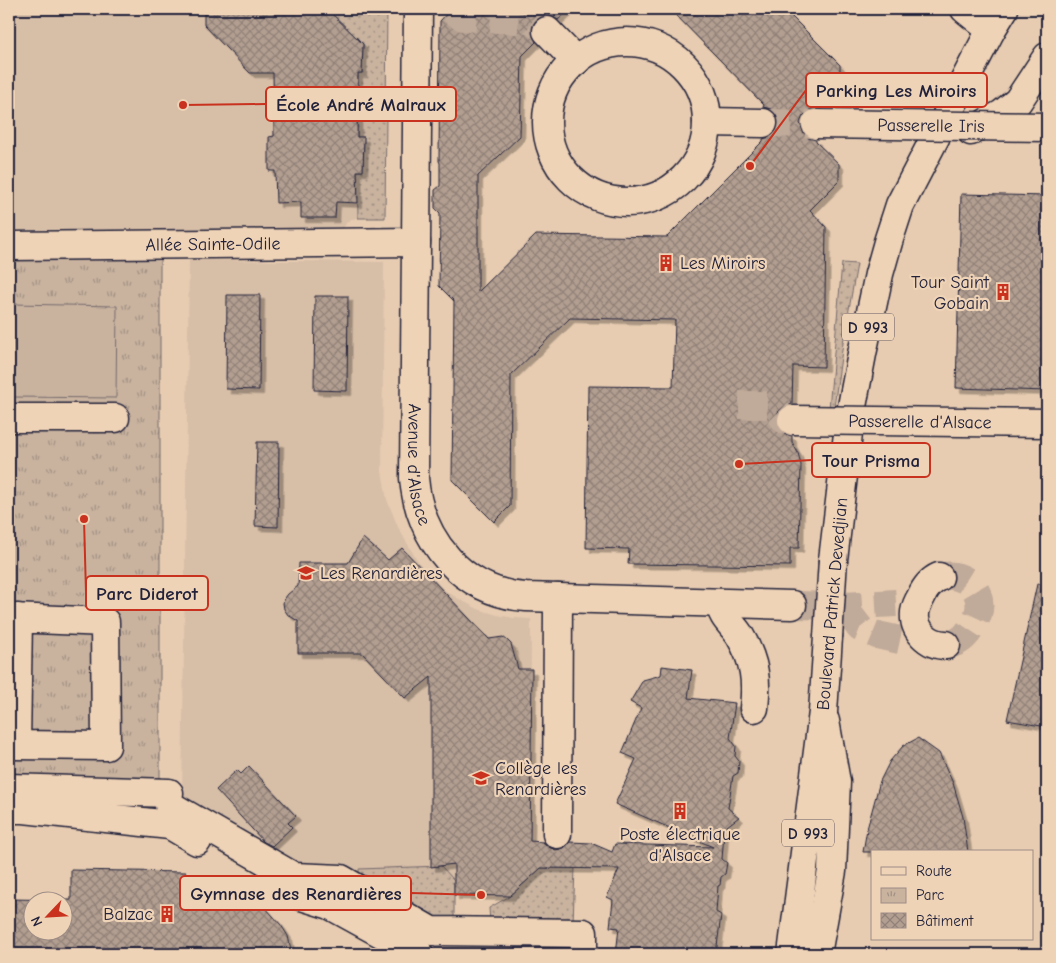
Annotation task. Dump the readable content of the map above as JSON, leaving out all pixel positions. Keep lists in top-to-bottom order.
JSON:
{
  "streets": {
    "street": [
      "Passerelle Iris",
      "Allée Sainte-Odile",
      "D 993",
      "Passerelle d'Alsace",
      "Avenue d'Alsace",
      "Boulevard Patrick Devedjian"
    ]
  },
  "crossings": [
    ["Allée Sainte-Odile", "Avenue d'Alsace"],
    ["D 993", "Boulevard Patrick Devedjian"]
  ],
  "places": {
    "other": [
      "École André Malraux",
      "Parking Les Miroirs",
      "Tour Prisma",
      "Parc Diderot",
      "Gymnase des Renardières"
    ],
    "building": [
      "Les Miroirs",
      "Tour Saint Gobain",
      "Poste électrique d'Alsace",
      "Balzac"
    ],
    "school or university": ["Les Renardières", "Collège les Renardières"]
  },
  "legend": ["Route", "Parc", "Bâtiment"],
  "north": "bottom left"
}
